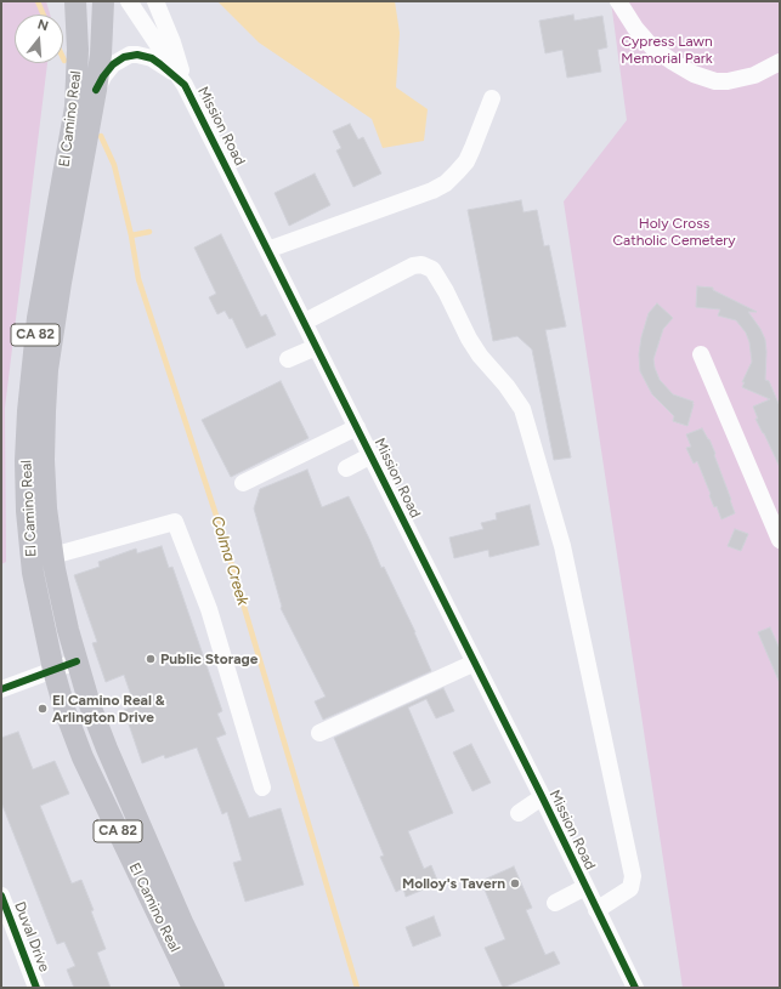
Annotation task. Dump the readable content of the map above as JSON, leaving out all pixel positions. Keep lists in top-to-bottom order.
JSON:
{
  "streets": {
    "main road": ["El Camino Real", "CA 82"],
    "street": ["Mission Road", "Duval Drive"]
  },
  "crossings": [
    ["El Camino Real", "Mission Road"]
  ],
  "water": ["Colma Creek"],
  "parks": ["Cypress Lawn Memorial Park", "Holy Cross Catholic Cemetery"],
  "places": ["Public Storage", "El Camino Real & Arlington Drive", "Molloy's Tavern"],
  "north": "top"
}
